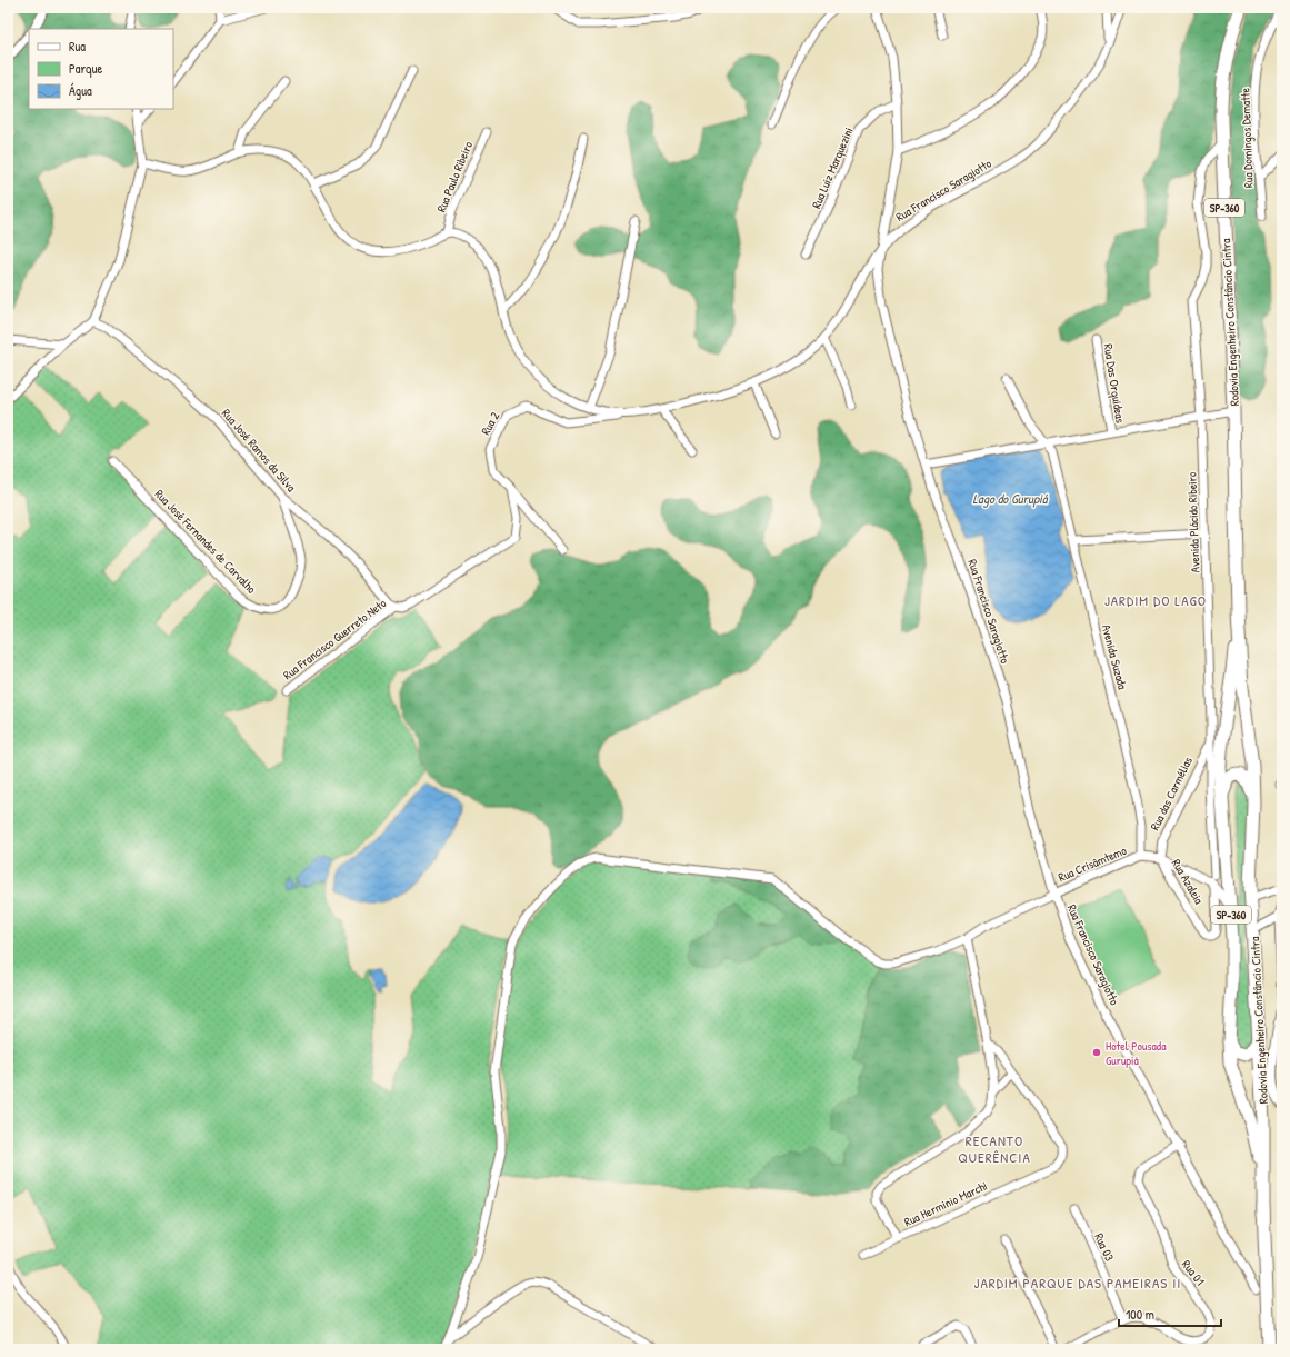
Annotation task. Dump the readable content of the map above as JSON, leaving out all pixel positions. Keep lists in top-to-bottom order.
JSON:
{
  "streets": {
    "main road": ["SP-360", "Rodovia Engenheiro Constâncio Cintra"],
    "street": [
      "Rua Domingos Dematte",
      "Rua Luiz Marquezini",
      "Rua Paulo Ribeiro",
      "Rua Francisco Saragiotto",
      "Rua Das Orquideas",
      "Rua 2",
      "Rua José Ramos da Silva",
      "Avenida Plácido Ribeiro",
      "Rua José Fernandes de Carvalho",
      "Rua Francisco Guerreto Neto",
      "Avenida Suzada",
      "Rua das Carmélias",
      "Rua Crisâmtemo",
      "Rua Azaleia",
      "Rua Herminio Marchi",
      "Rua 03",
      "Rua 01"
    ]
  },
  "crossings": [
    ["Rua Francisco Saragiotto", "Rua Crisâmtemo"],
    ["Rua Francisco Saragiotto", "Rua 01"],
    ["Rodovia Engenheiro Constâncio Cintra", "Avenida Plácido Ribeiro"],
    ["Rua 2", "Rua Francisco Guerreto Neto"],
    ["Rua José Ramos da Silva", "Rua José Fernandes de Carvalho"],
    ["Rua José Ramos da Silva", "Rua Francisco Guerreto Neto"],
    ["Avenida Plácido Ribeiro", "Rua das Carmélias"],
    ["Avenida Plácido Ribeiro", "Rua Azaleia"],
    ["Avenida Suzada", "Rua Crisâmtemo"],
    ["Rua das Carmélias", "Rua Azaleia"],
    ["Rua 03", "Rua 01"]
  ],
  "districts": ["JARDIM DO LAGO", "RECANTO QUERÊNCIA", "JARDIM PARQUE DAS PAMEIRAS II"],
  "water": ["Lago do Gurupiá"],
  "places": ["Hotel Pousada Gurupiá"],
  "legend": ["Rua", "Parque", "Água"],
  "scale_bar": "100 m"
}
